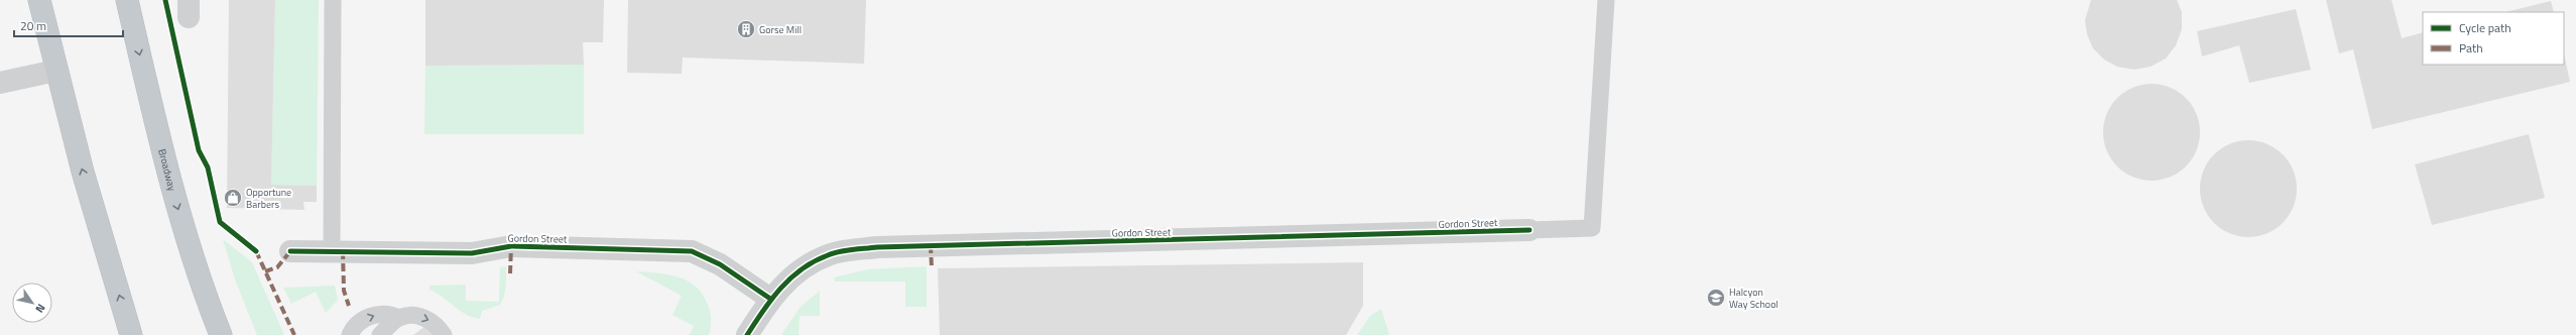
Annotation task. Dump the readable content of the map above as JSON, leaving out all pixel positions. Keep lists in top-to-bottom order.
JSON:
{
  "streets": {
    "highway": ["Broadway"],
    "street": ["Gordon Street"]
  },
  "places": {
    "building": ["Gorse Mill"],
    "shop": ["Opportune Barbers"],
    "school or university": ["Halcyon Way School"]
  },
  "legend": ["Cycle path", "Path"],
  "scale_bar": "20 m",
  "north": "bottom right"
}
